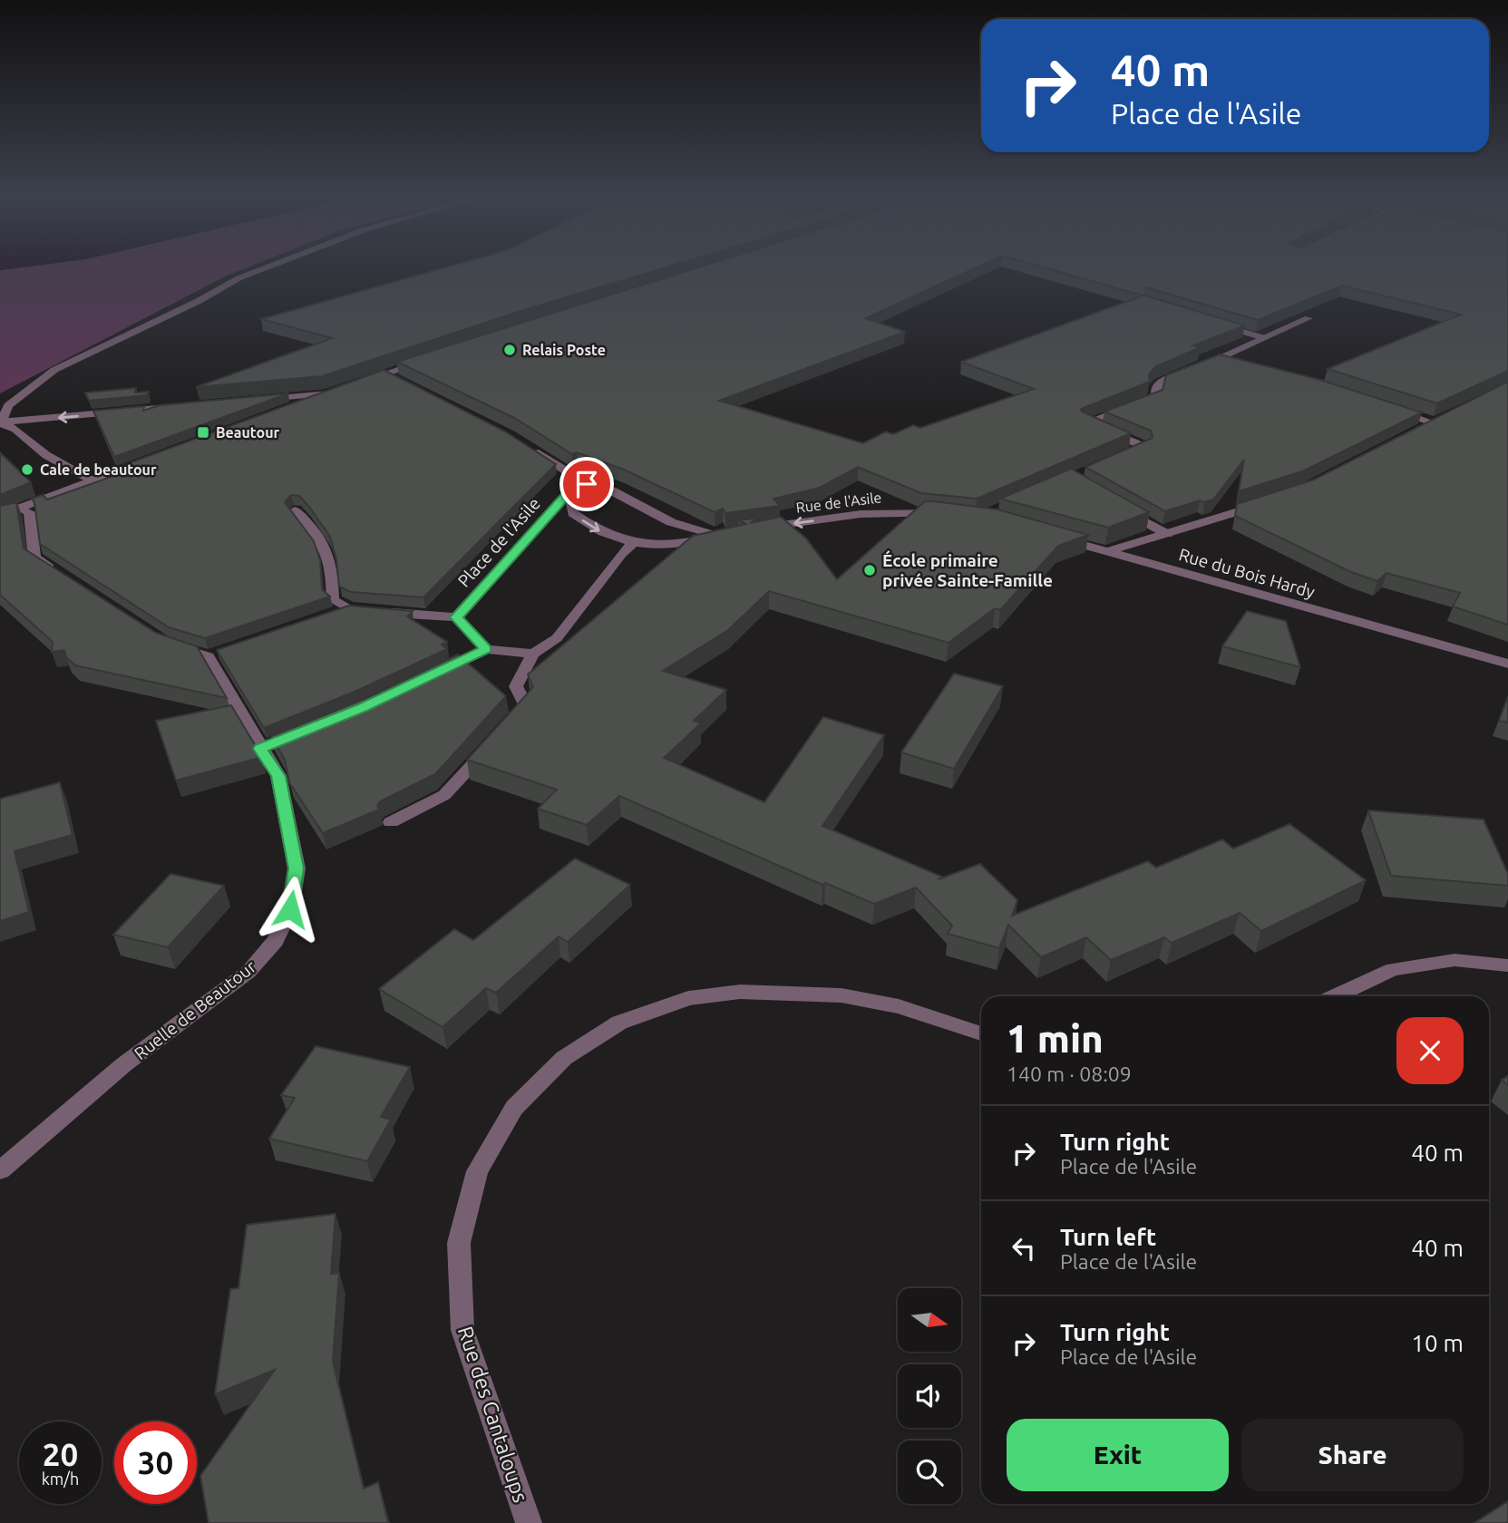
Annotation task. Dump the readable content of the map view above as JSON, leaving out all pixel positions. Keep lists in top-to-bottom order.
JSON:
{
  "streets": {
    "street": [
      "Rue de l'Asile",
      "Place de l'Asile",
      "Rue du Bois Hardy",
      "Ruelle de Beautour",
      "Rue des Cantaloups"
    ]
  },
  "crossings": [
    ["Rue de l'Asile", "Place de l'Asile"]
  ],
  "one_way": ["Rue de l'Asile"],
  "places": {
    "other": ["Relais Poste", "Cale de beautour", "École primaire privée Sainte-Famille"],
    "transit": ["Beautour"]
  },
  "north": "right",
  "page": {
    "turn": ["40 m", "Place de l'Asile"],
    "heading": ["1 min", "140 m · 08:09"],
    "list": [
      {
        "name": "Turn right",
        "note": "Place de l'Asile",
        "value": "40 m"
      },
      {
        "name": "Turn left",
        "note": "Place de l'Asile",
        "value": "40 m"
      },
      {
        "name": "Turn right",
        "note": "Place de l'Asile",
        "value": "10 m"
      }
    ],
    "buttons": ["Exit", "Share"],
    "speed": "20 km/h",
    "limit": "30"
  }
}
